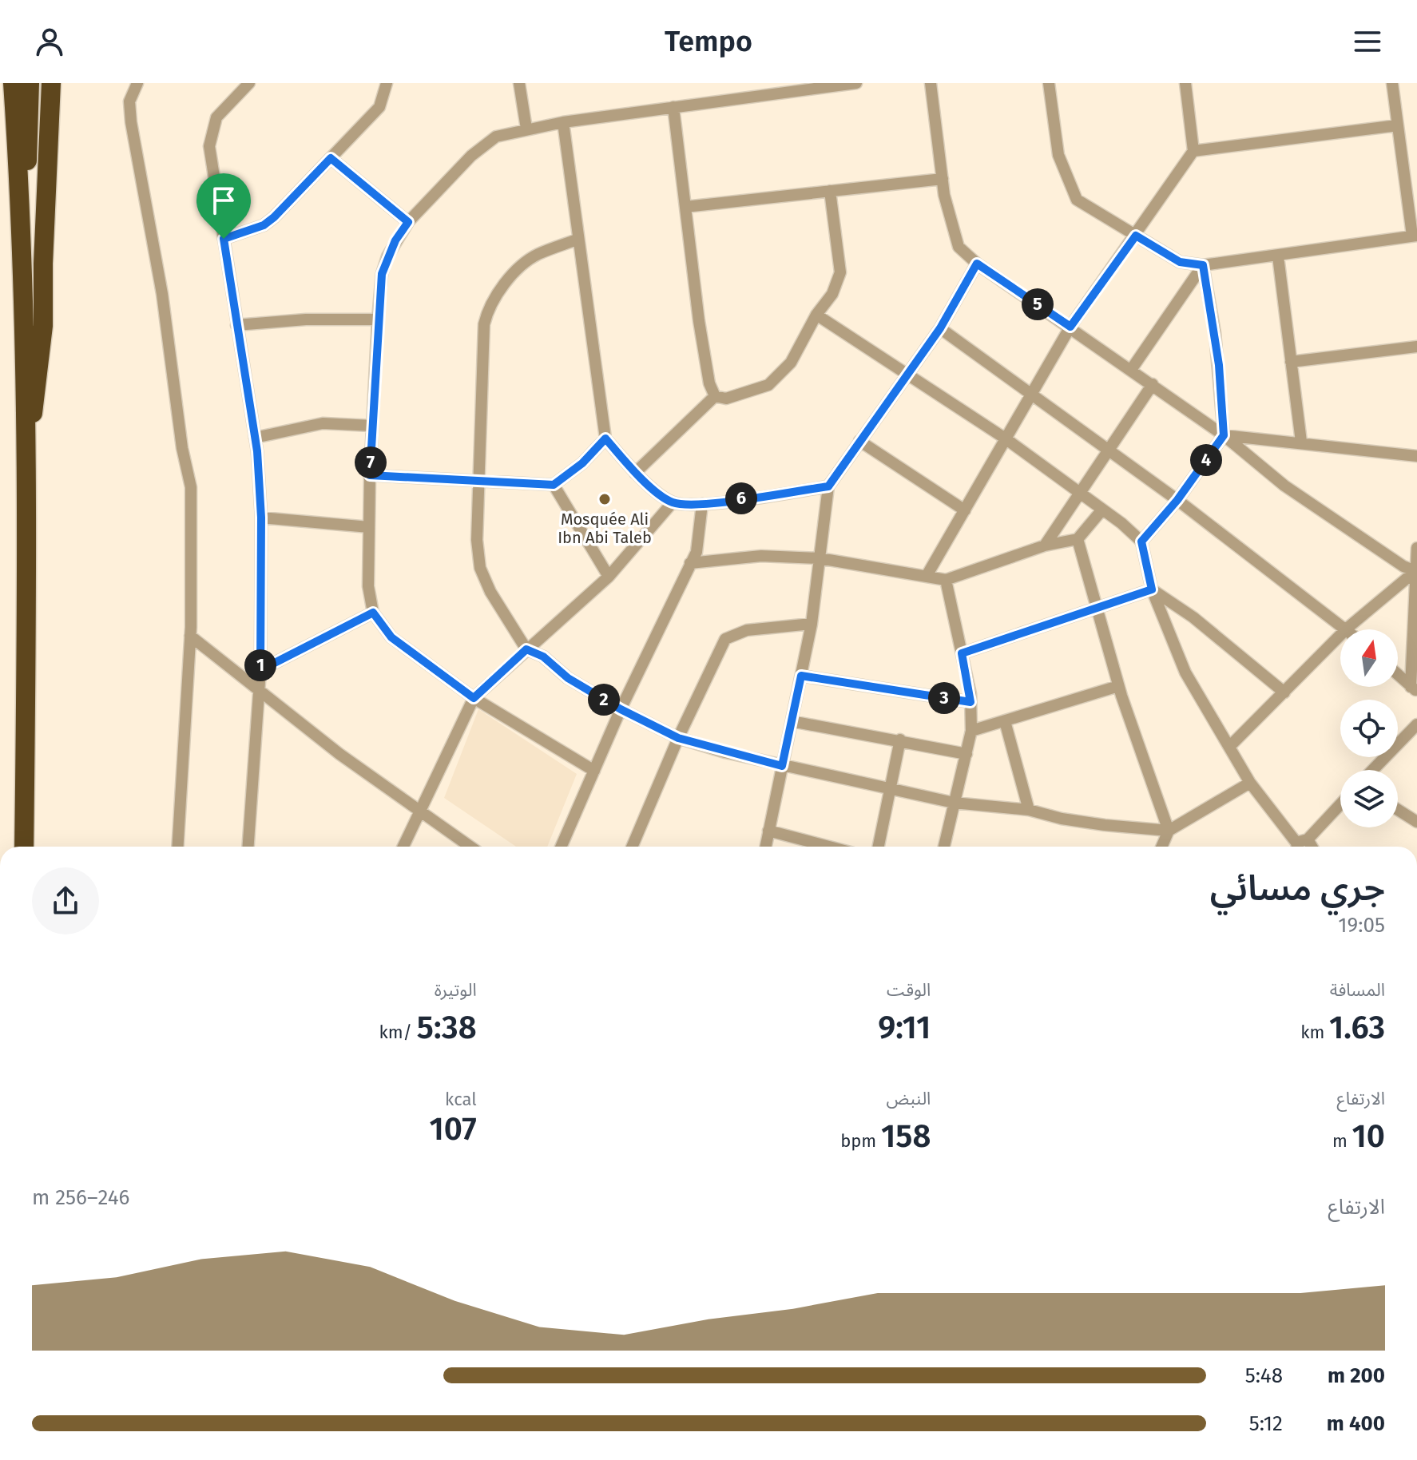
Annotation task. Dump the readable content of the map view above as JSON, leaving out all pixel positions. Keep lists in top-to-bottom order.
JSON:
{
  "places": ["Mosquée Ali Ibn Abi Taleb"],
  "north": "top",
  "page": {
    "header": "Tempo",
    "pins": [
      "5",
      "4",
      "7",
      "6",
      "1",
      "3",
      "2"
    ],
    "heading": ["جري مسائي", "19:05"],
    "stats": [
      ["المسافة", "1.63 km"],
      ["الوقت", "9:11"],
      ["الوتيرة", "5:38 /km"],
      ["الارتفاع", "10 m"],
      ["النبض", "158 bpm"],
      ["kcal", "107"]
    ],
    "chart": ["الارتفاع", "246–256 m"],
    "list": [
      {
        "name": "200 m",
        "note": "5:48"
      },
      {
        "name": "400 m",
        "note": "5:12"
      }
    ]
  }
}
